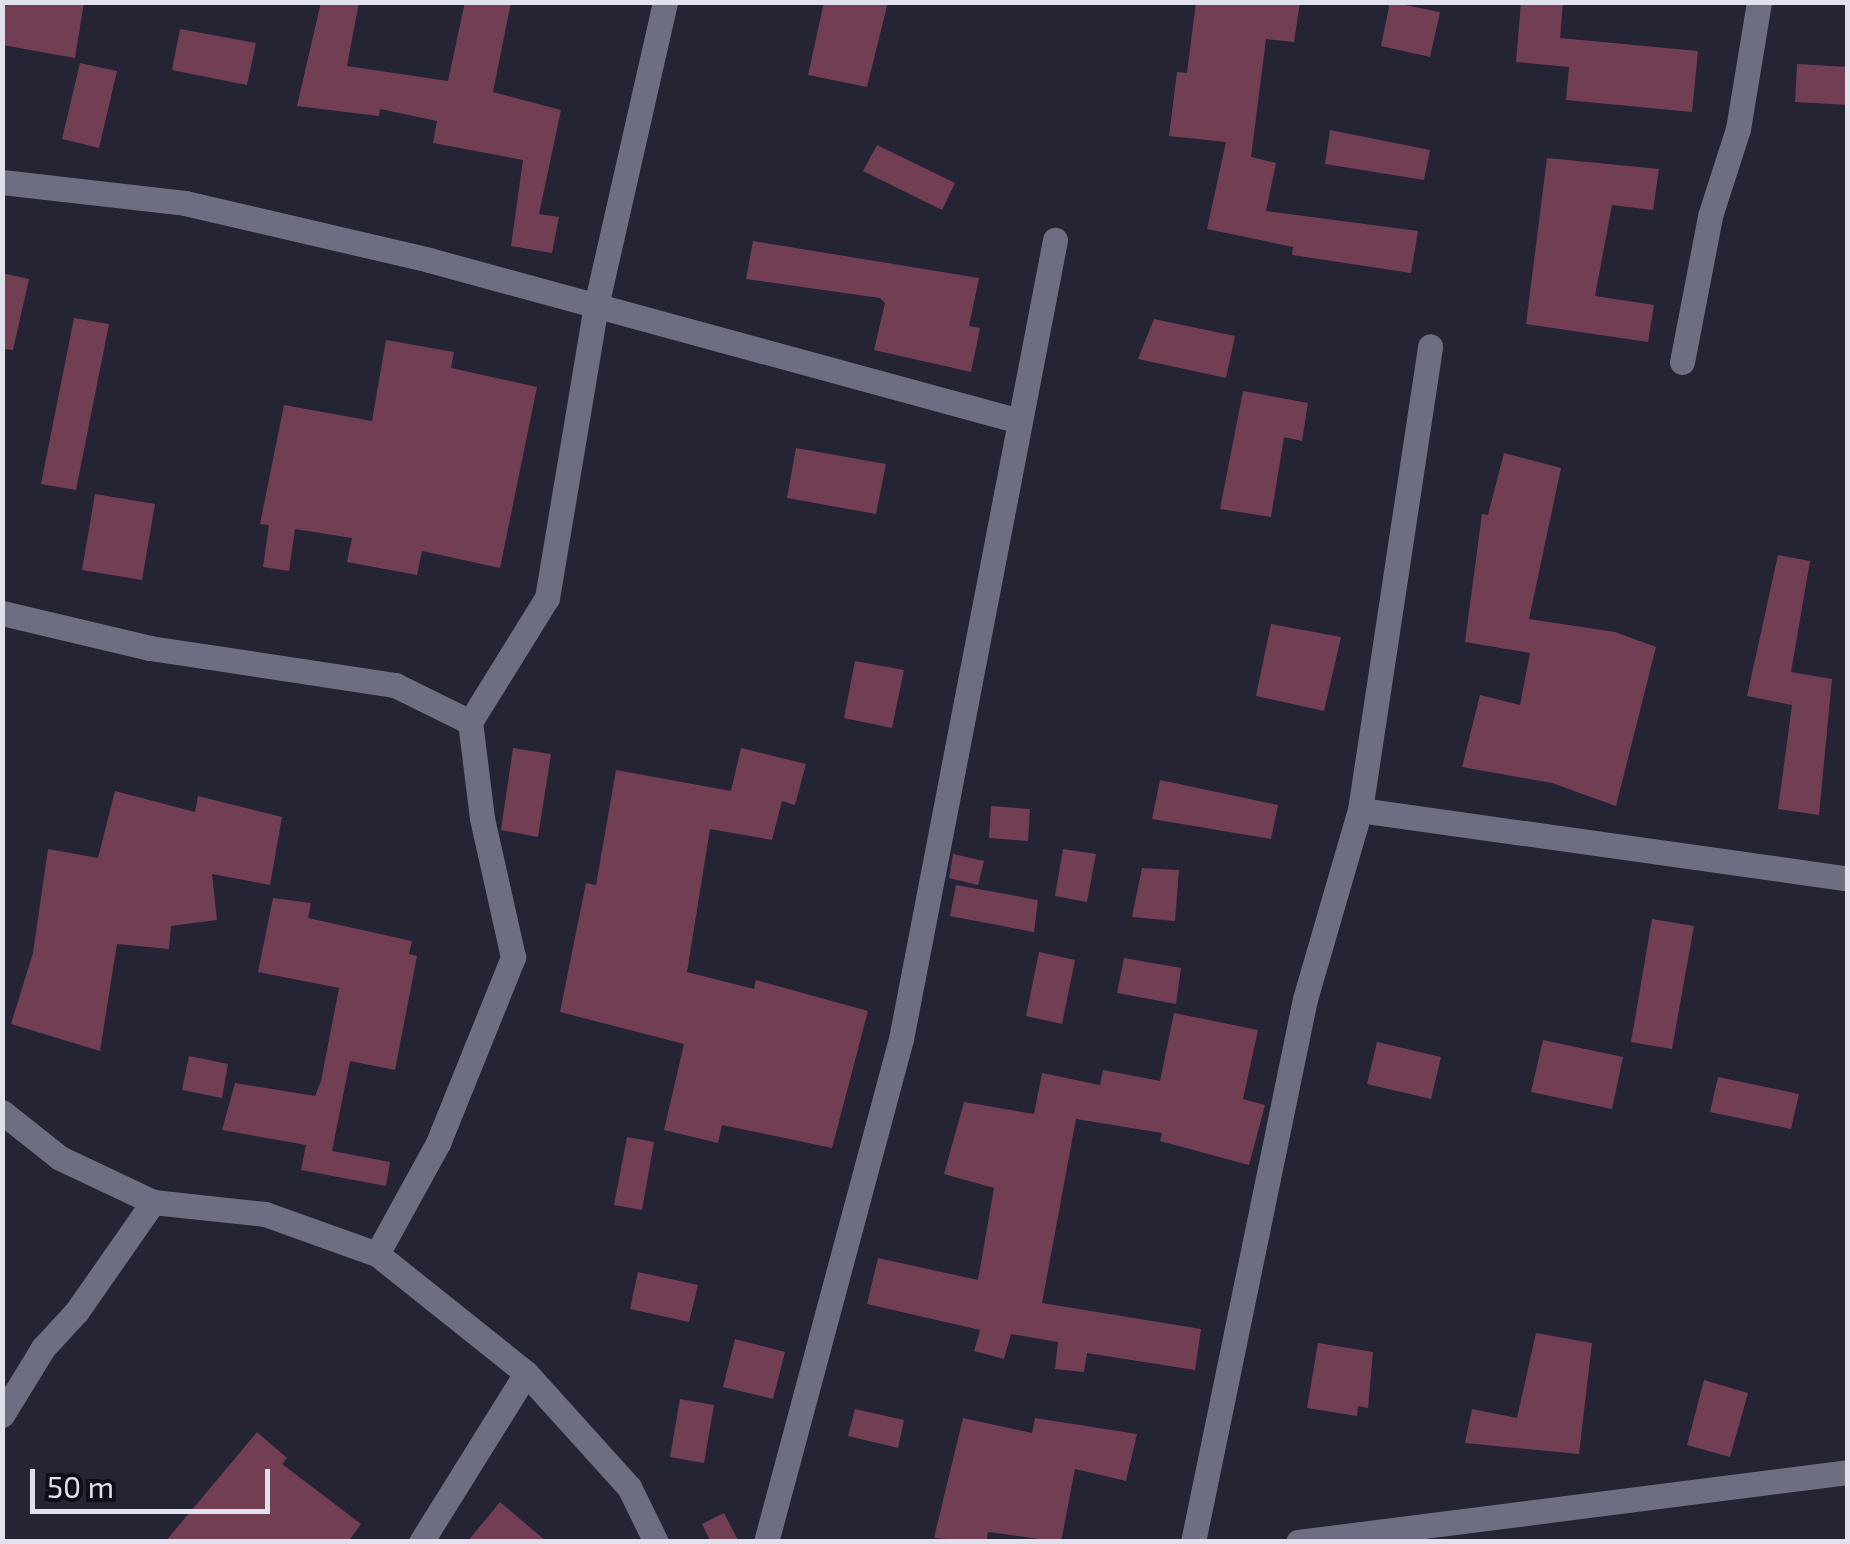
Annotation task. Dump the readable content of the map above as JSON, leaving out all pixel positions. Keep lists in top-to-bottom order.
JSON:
{
  "scale_bar": "50 m"
}
